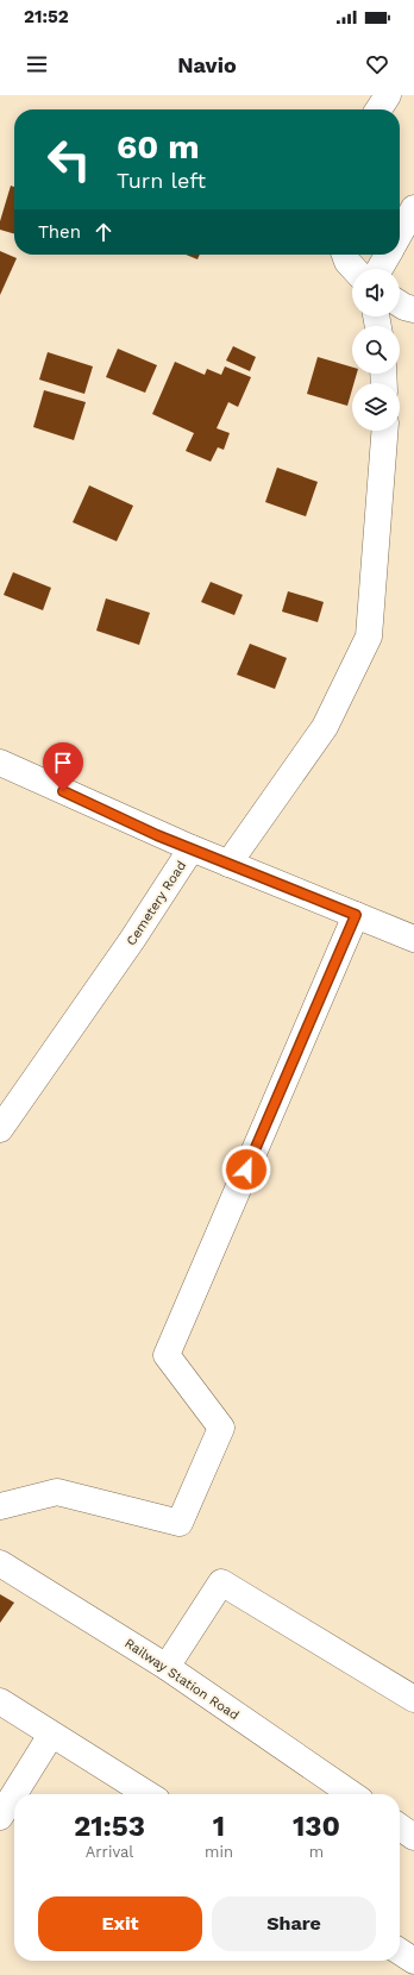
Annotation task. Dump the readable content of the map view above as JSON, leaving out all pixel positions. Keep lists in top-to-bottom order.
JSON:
{
  "streets": {
    "street": ["Cemetery Road", "Railway Station Road"]
  },
  "page": {
    "status": "21:52",
    "header": "Navio",
    "turn": ["60 m", "Turn left"],
    "then": "Then",
    "eta": [
      "21:53",
      "Arrival",
      "1",
      "min",
      "130",
      "m"
    ],
    "buttons": ["Exit", "Share"]
  }
}
